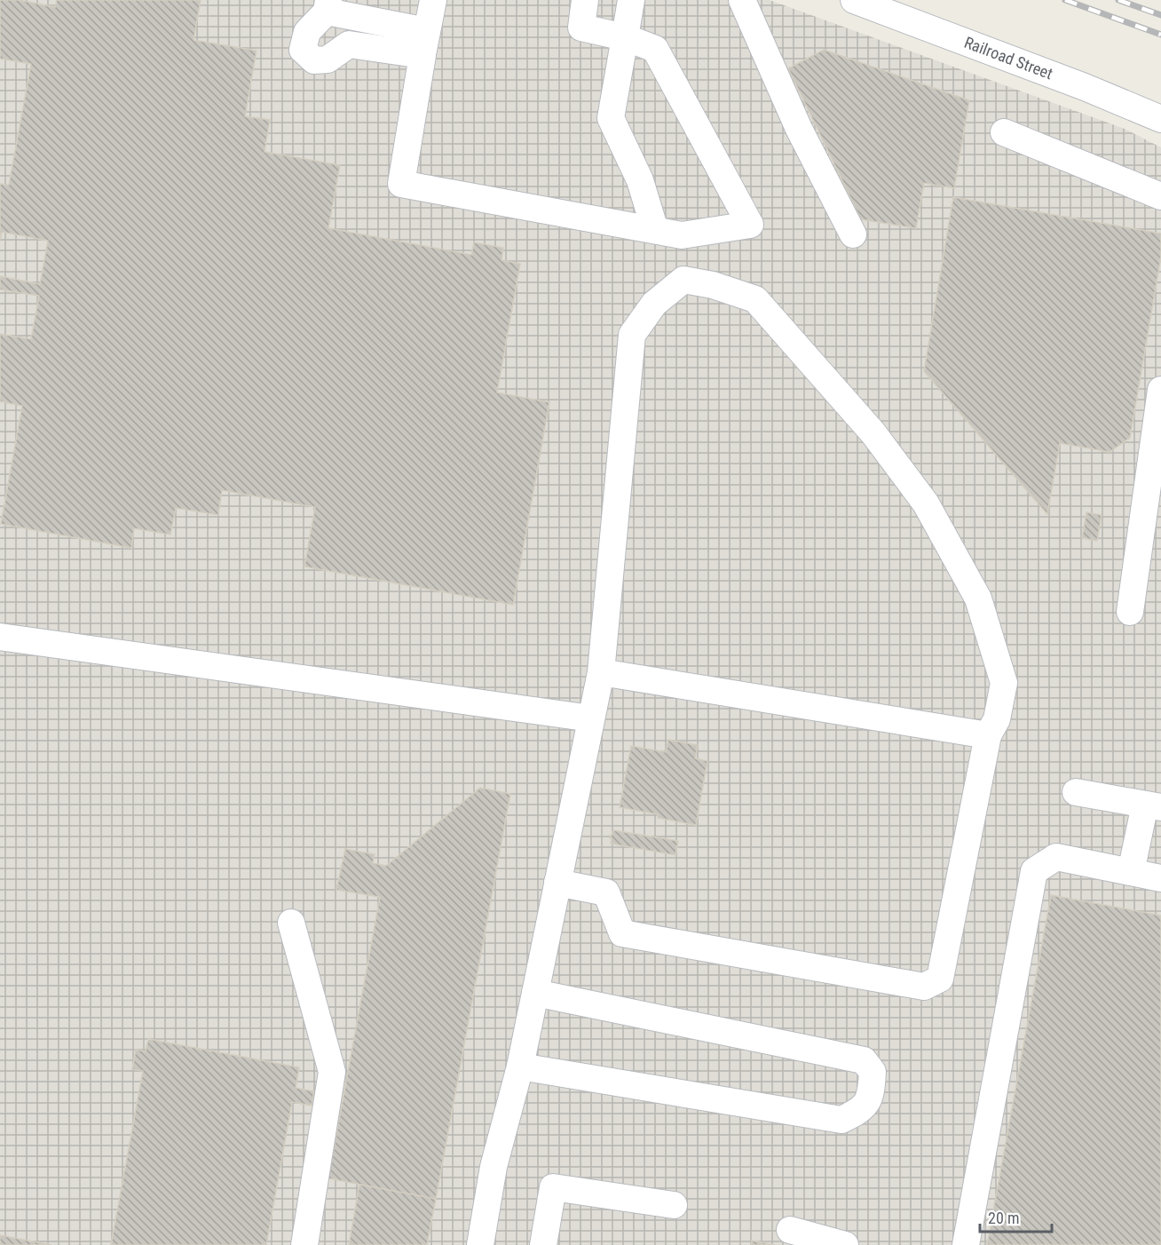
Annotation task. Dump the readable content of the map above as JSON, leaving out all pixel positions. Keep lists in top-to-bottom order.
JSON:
{
  "streets": {
    "street": ["Railroad Street"]
  },
  "scale_bar": "20 m"
}
